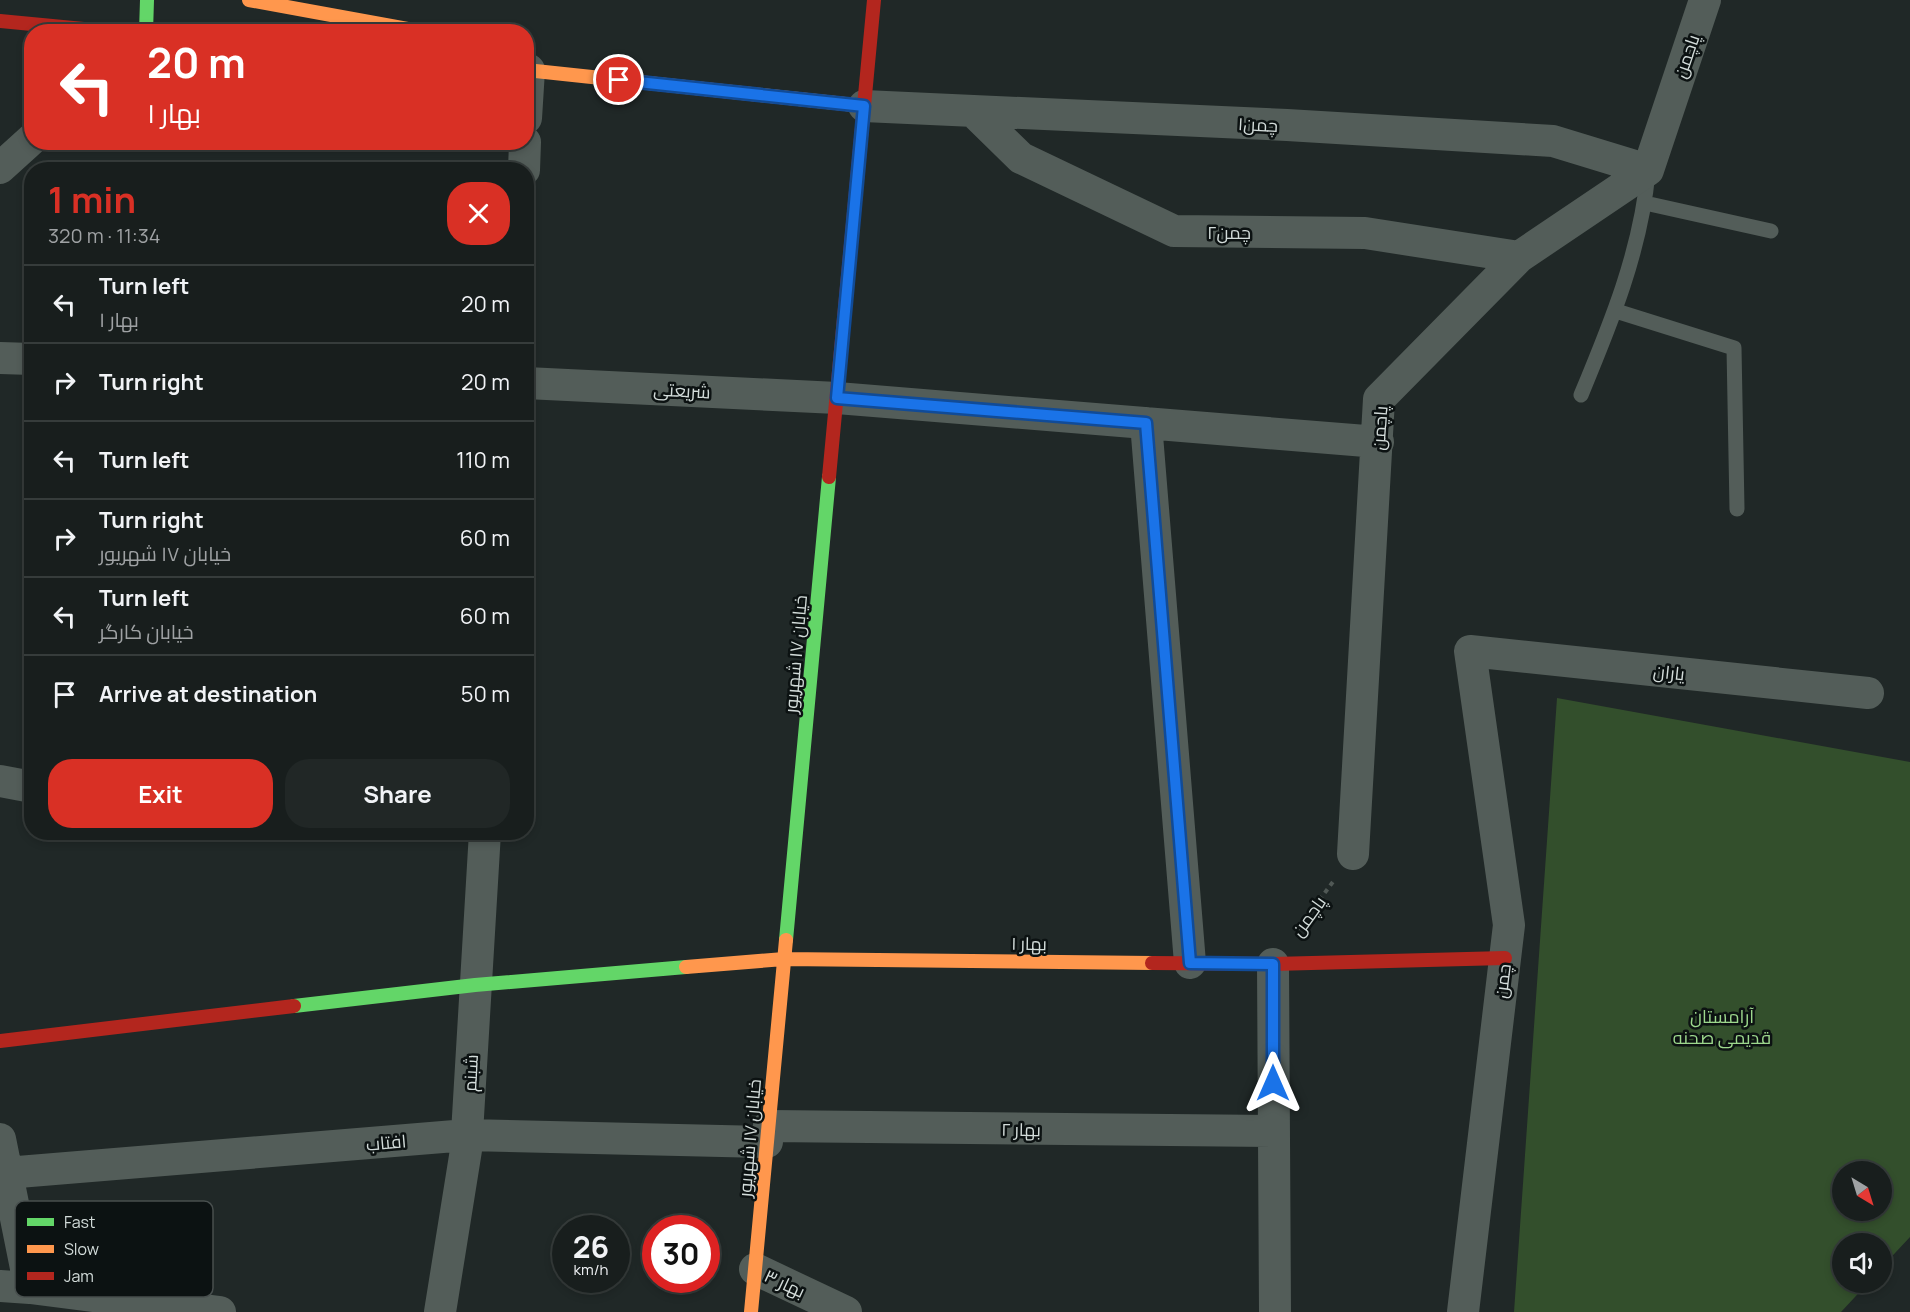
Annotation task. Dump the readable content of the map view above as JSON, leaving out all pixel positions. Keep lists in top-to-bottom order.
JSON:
{
  "streets": {
    "street": [
      "پاچمن",
      "چمن۱",
      "چمن۲",
      "شریعتی",
      "خیابان ۱۷ شهریور",
      "یاران",
      "بهار ۱",
      "چمن",
      "شبنم",
      "بهار ۲",
      "افتاب",
      "بهار ۳"
    ]
  },
  "crossings": [
    ["پاچمن", "چمن۱"],
    ["پاچمن", "چمن۲"],
    ["پاچمن", "شریعتی"],
    ["پاچمن", "بهار ۱"],
    ["چمن۱", "چمن۲"],
    ["چمن۱", "خیابان ۱۷ شهریور"],
    ["شریعتی", "خیابان ۱۷ شهریور"],
    ["خیابان ۱۷ شهریور", "بهار ۱"],
    ["خیابان ۱۷ شهریور", "بهار ۲"],
    ["خیابان ۱۷ شهریور", "افتاب"],
    ["خیابان ۱۷ شهریور", "بهار ۳"],
    ["یاران", "چمن"],
    ["بهار ۱", "چمن"],
    ["بهار ۱", "شبنم"],
    ["شبنم", "افتاب"],
    ["بهار ۲", "افتاب"]
  ],
  "parks": ["آرامستان قدیمی صحنه"],
  "legend": ["Fast", "Slow", "Jam"],
  "north": "bottom right",
  "page": {
    "turn": ["20 m", "بهار ۱"],
    "heading": ["1 min", "320 m · 11:34"],
    "list": [
      {
        "name": "Turn left",
        "note": "بهار ۱",
        "value": "20 m"
      },
      {
        "name": "Turn right",
        "value": "20 m"
      },
      {
        "name": "Turn left",
        "value": "110 m"
      },
      {
        "name": "Turn right",
        "note": "خیابان ۱۷ شهریور",
        "value": "60 m"
      },
      {
        "name": "Turn left",
        "note": "خیابان کارگر",
        "value": "60 m"
      },
      {
        "name": "Arrive at destination",
        "value": "50 m"
      }
    ],
    "buttons": ["Exit", "Share"],
    "speed": "26 km/h",
    "limit": "30"
  }
}
